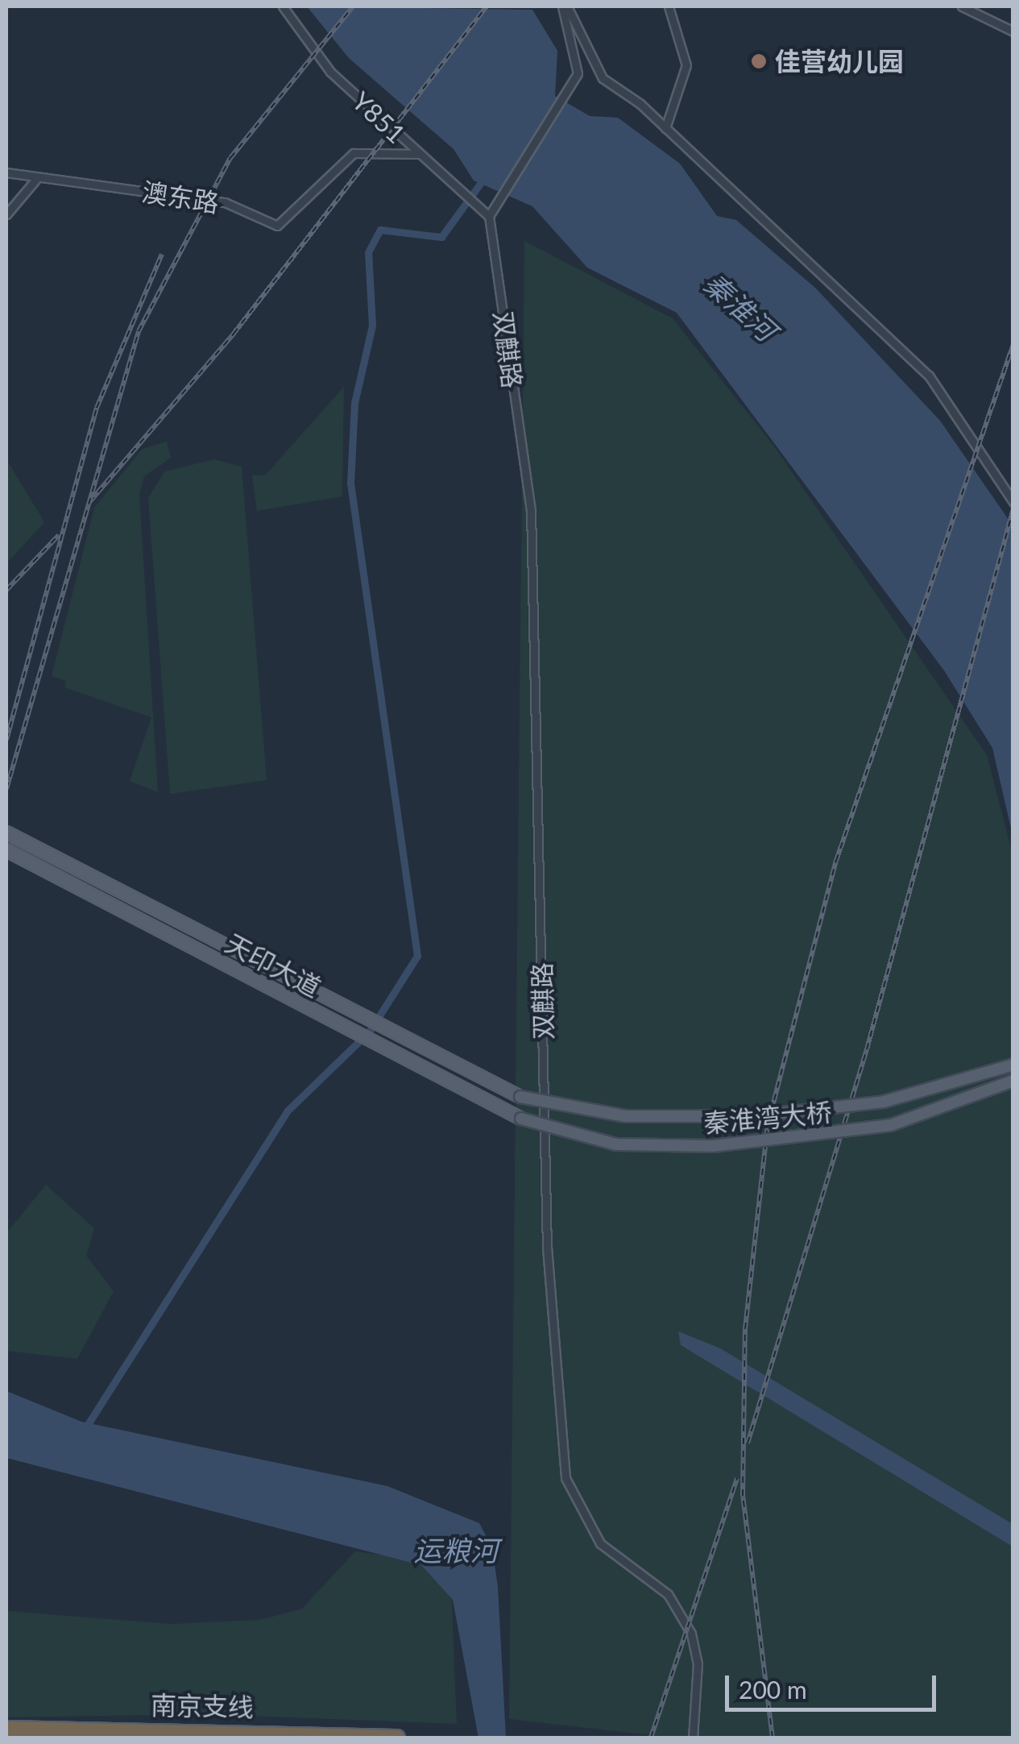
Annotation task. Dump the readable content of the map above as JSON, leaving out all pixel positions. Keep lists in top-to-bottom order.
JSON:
{
  "streets": {
    "highway": ["南京支线"],
    "main road": ["天印大道", "秦淮湾大桥"],
    "street": ["Y851", "澳东路", "双麒路"]
  },
  "crossings": [
    ["Y851", "澳东路"],
    ["Y851", "双麒路"],
    ["天印大道", "秦淮湾大桥"]
  ],
  "water": ["秦淮河", "运粮河"],
  "places": ["佳营幼儿园"],
  "scale_bar": "200 m"
}
